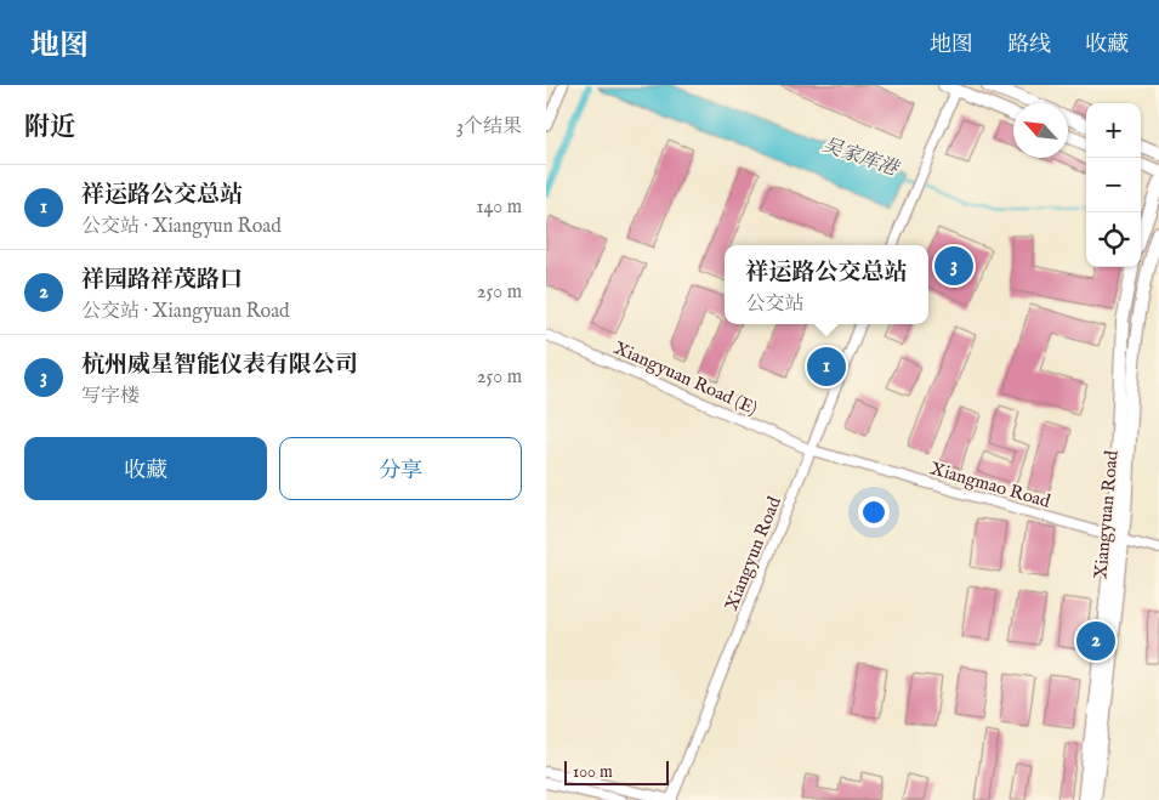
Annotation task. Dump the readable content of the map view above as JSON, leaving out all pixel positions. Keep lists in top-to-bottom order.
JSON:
{
  "streets": {
    "main road": ["Xiangyuan Road"],
    "street": ["Xiangyuan Road (E)", "Xiangmao Road", "Xiangyun Road"]
  },
  "crossings": [
    ["Xiangyuan Road (E)", "Xiangmao Road"],
    ["Xiangyuan Road (E)", "Xiangyun Road"],
    ["Xiangmao Road", "Xiangyuan Road"],
    ["Xiangmao Road", "Xiangyun Road"]
  ],
  "water": ["吴家库港"],
  "scale_bar": "100 m",
  "north": "top left",
  "page": {
    "header": "地图",
    "nav": ["地图", "路线", "收藏"],
    "heading": ["附近", "3个结果"],
    "map_buttons": ["+", "−"],
    "list": [
      {
        "mark": "1",
        "name": "祥运路公交总站",
        "note": "公交站 · Xiangyun Road",
        "value": "140 m"
      },
      {
        "mark": "2",
        "name": "祥园路祥茂路口",
        "note": "公交站 · Xiangyuan Road",
        "value": "250 m"
      },
      {
        "mark": "3",
        "name": "杭州威星智能仪表有限公司",
        "note": "写字楼",
        "value": "250 m"
      }
    ],
    "pins": ["3", "1", "2"],
    "popup": ["祥运路公交总站", "公交站"],
    "buttons": ["收藏", "分享"],
    "scale": "100 m"
  }
}
